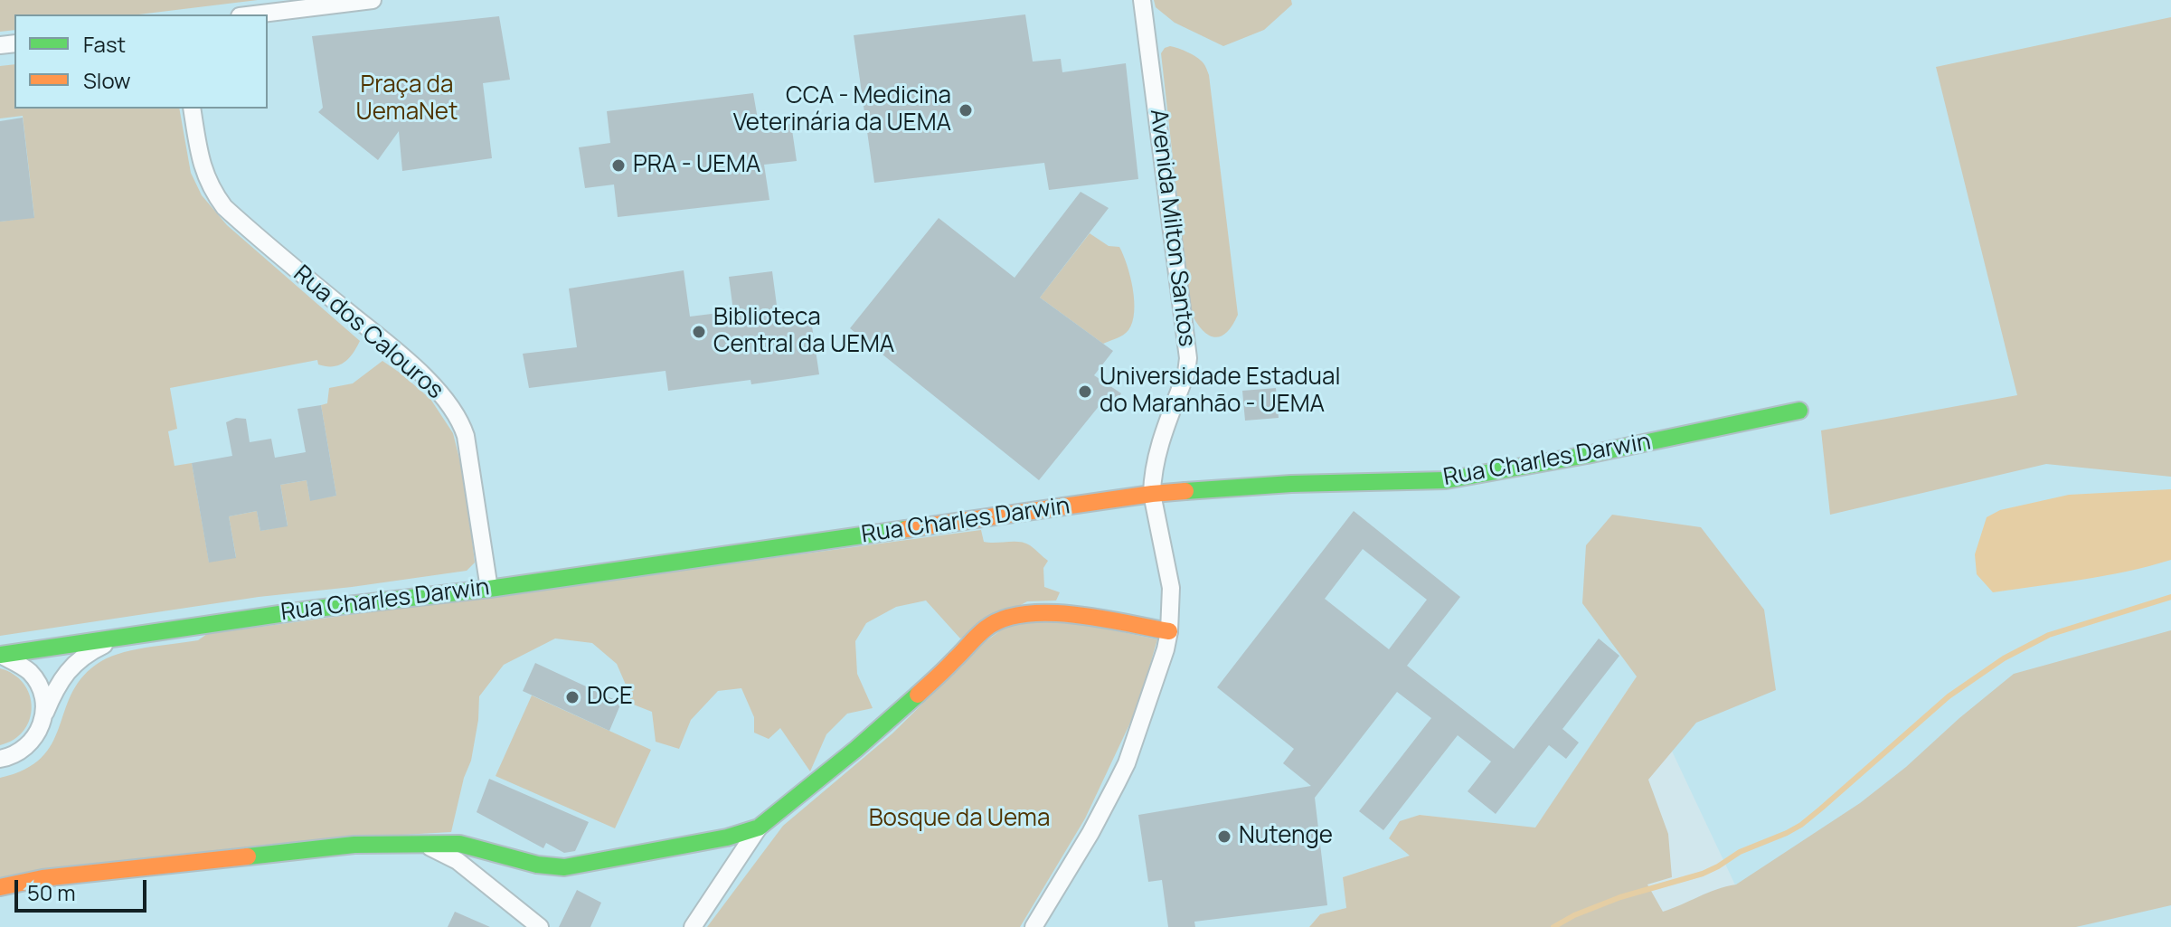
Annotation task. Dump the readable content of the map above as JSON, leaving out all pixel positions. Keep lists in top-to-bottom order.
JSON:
{
  "streets": {
    "street": ["Avenida Milton Santos", "Rua dos Calouros", "Rua Charles Darwin"]
  },
  "crossings": [
    ["Avenida Milton Santos", "Rua Charles Darwin"],
    ["Rua dos Calouros", "Rua Charles Darwin"]
  ],
  "parks": ["Praça da UemaNet", "Bosque da Uema"],
  "places": [
    "CCA - Medicina Veterinária da UEMA",
    "PRA - UEMA",
    "Biblioteca Central da UEMA",
    "Universidade Estadual do Maranhão - UEMA",
    "DCE",
    "Nutenge"
  ],
  "legend": ["Fast", "Slow"],
  "scale_bar": "50 m"
}
